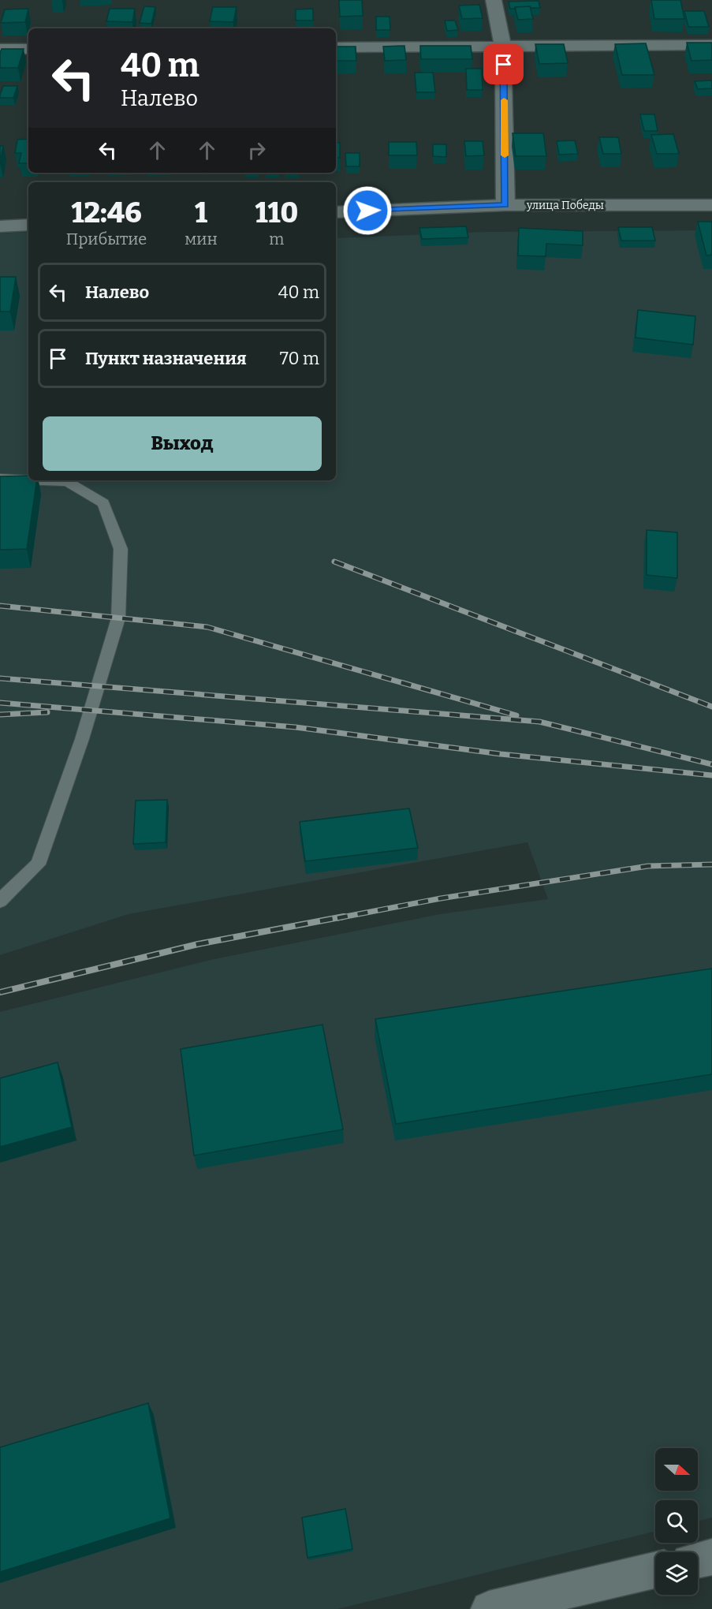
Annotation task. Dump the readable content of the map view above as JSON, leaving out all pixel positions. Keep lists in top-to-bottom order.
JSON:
{
  "streets": {
    "street": ["улица Победы"]
  },
  "north": "right",
  "page": {
    "turn": ["40 m", "Налево"],
    "eta": [
      "12:46",
      "Прибытие",
      "1",
      "мин",
      "110",
      "m"
    ],
    "list": [
      {
        "name": "Налево",
        "value": "40 m"
      },
      {
        "name": "Пункт назначения",
        "value": "70 m"
      }
    ],
    "buttons": "Выход"
  }
}
